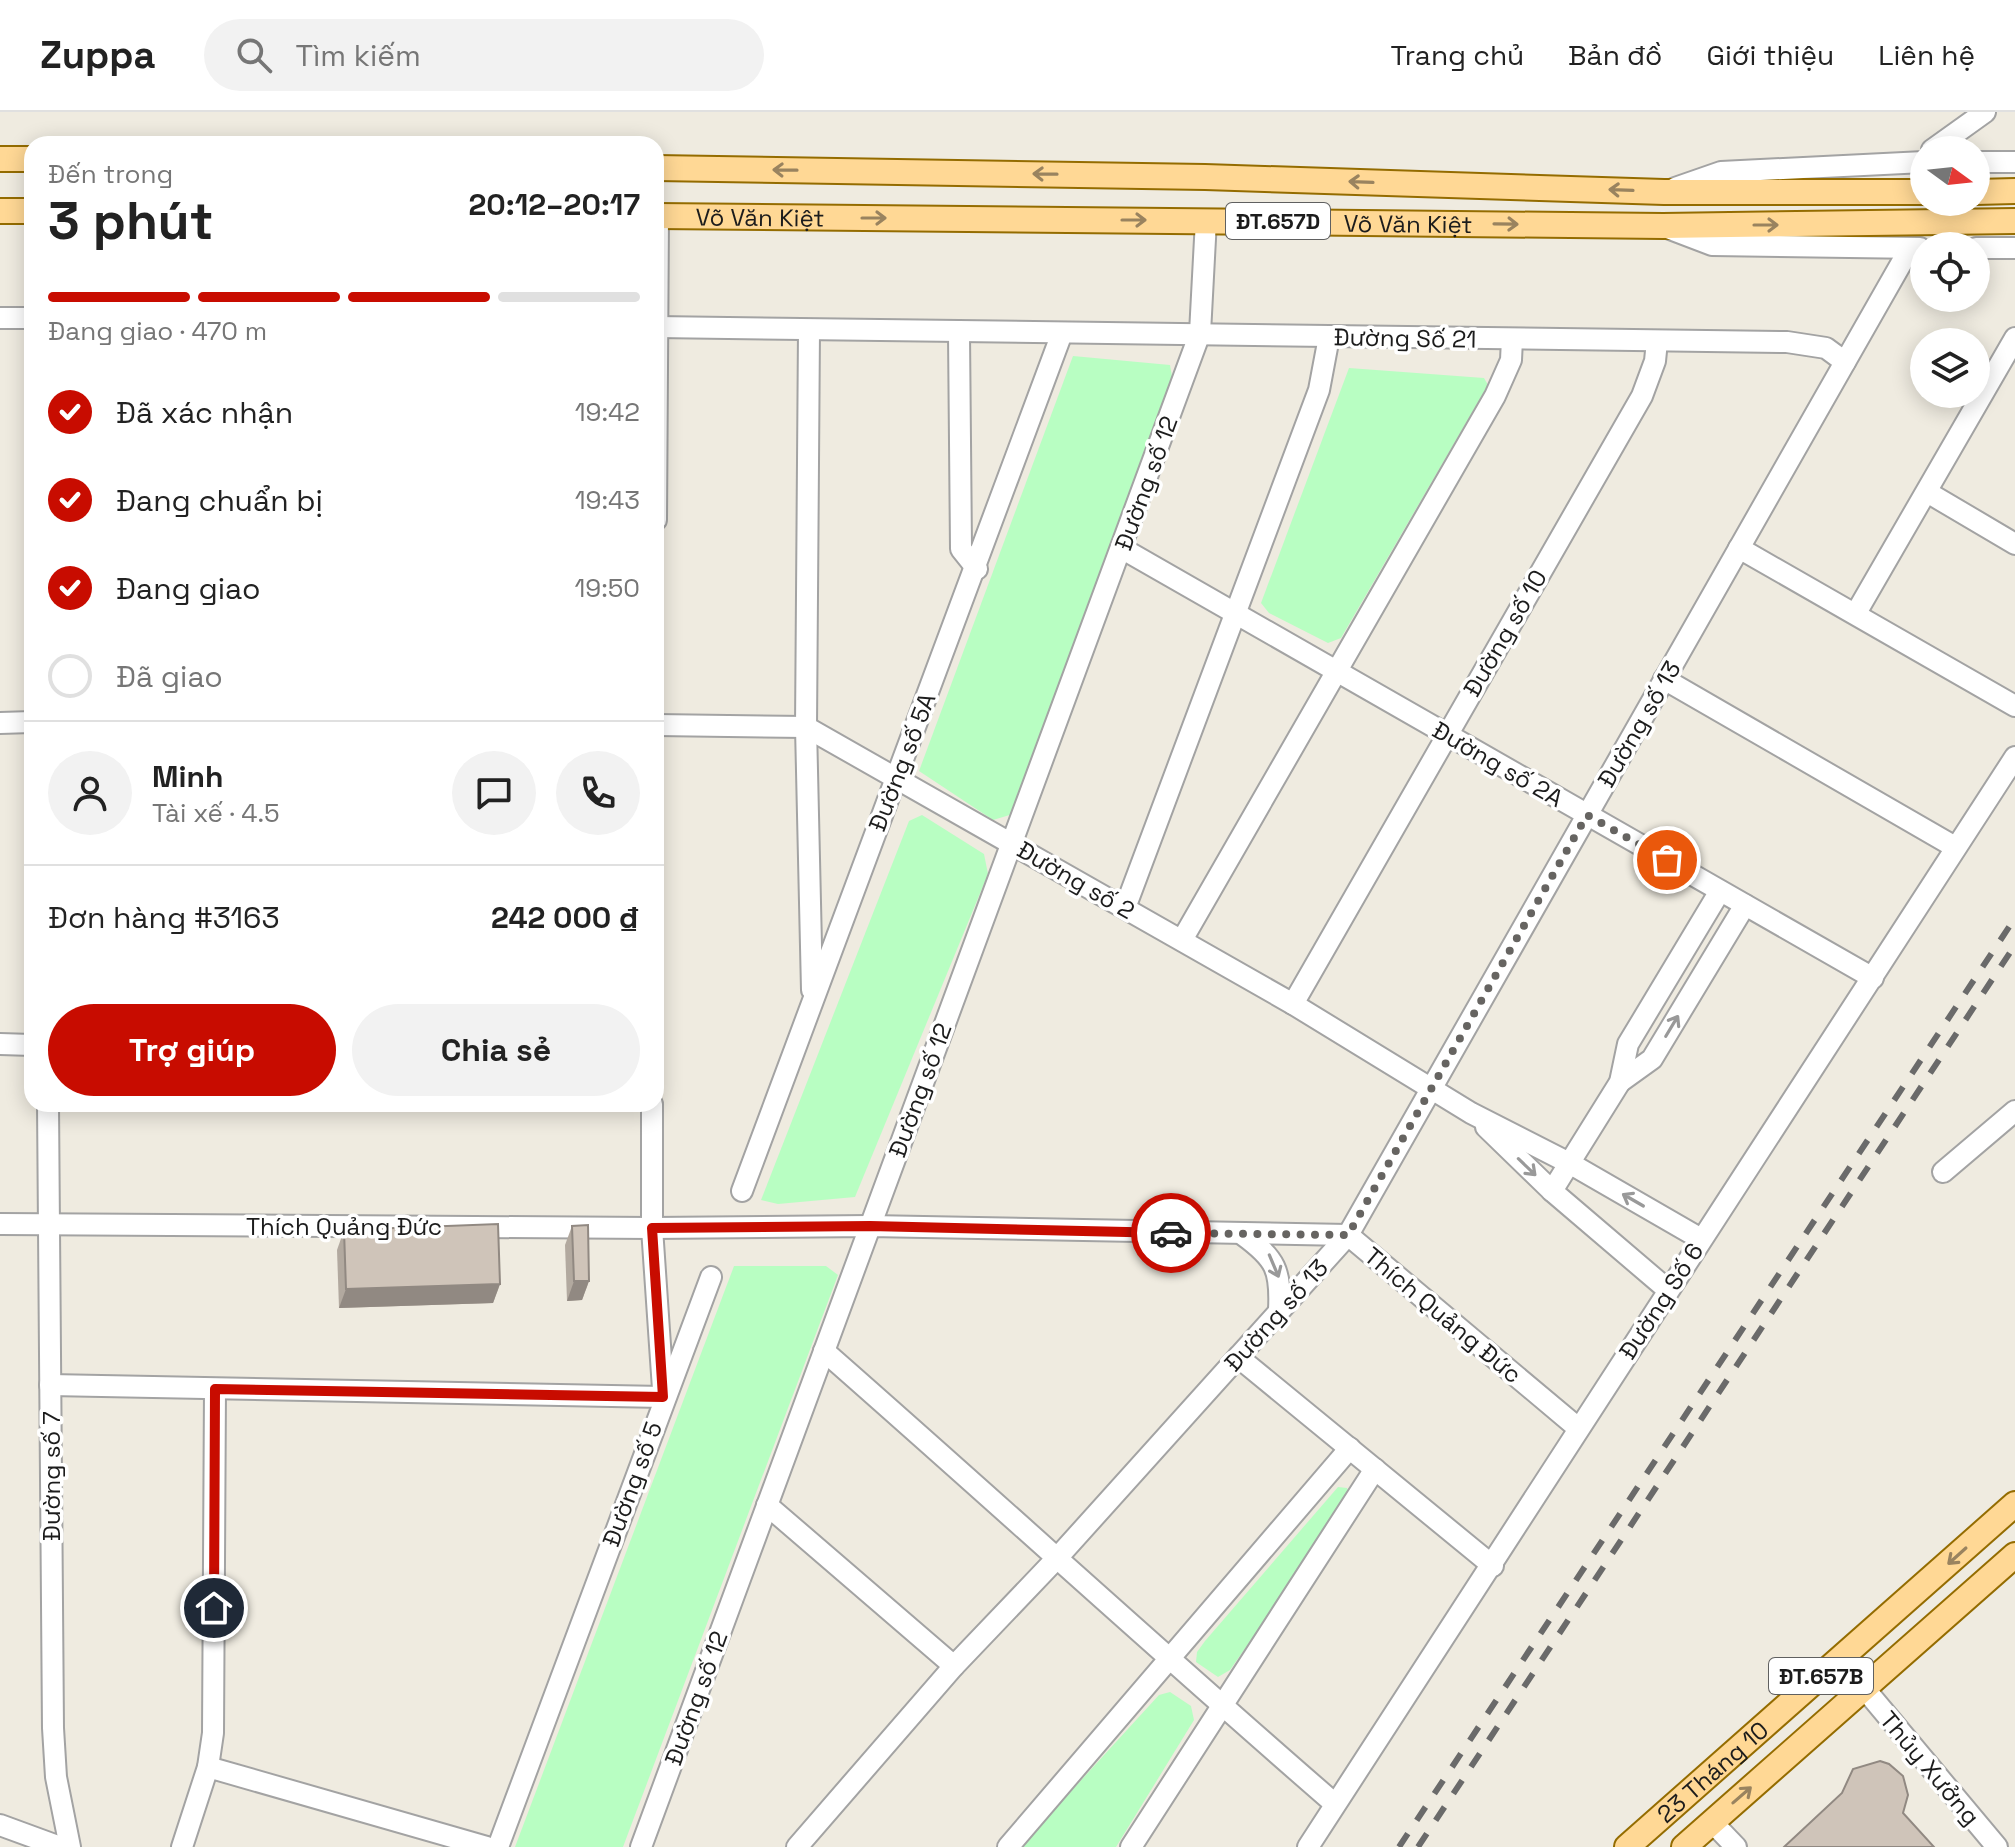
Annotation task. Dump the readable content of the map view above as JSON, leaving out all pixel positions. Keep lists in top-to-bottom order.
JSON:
{
  "streets": {
    "main road": [
      "Võ Văn Kiệt",
      "ĐT.657D",
      "ĐT.657B",
      "23 Tháng 10"
    ],
    "street": [
      "Đường Số 21",
      "Đường số 12",
      "Đường số 10",
      "Đường số 13",
      "Đường số 5A",
      "Đường số 2A",
      "Đường số 2",
      "Thích Quảng Đức",
      "Đường Số 6",
      "Đường số 7",
      "Đường số 5",
      "Thủy Xưởng"
    ]
  },
  "crossings": [
    ["Võ Văn Kiệt", "Đường số 12"],
    ["Đường Số 21", "Đường số 12"],
    ["Đường Số 21", "Đường số 10"],
    ["Đường Số 21", "Đường số 13"],
    ["Đường Số 21", "Đường số 5A"],
    ["Đường số 12", "Đường số 2A"],
    ["Đường số 12", "Đường số 2"],
    ["Đường số 12", "Thích Quảng Đức"],
    ["Đường số 10", "Đường số 2A"],
    ["Đường số 10", "Đường số 2"],
    ["Đường số 13", "Đường số 2A"],
    ["Đường số 13", "Đường số 2"],
    ["Đường số 13", "Thích Quảng Đức"],
    ["Đường số 5A", "Đường số 2"],
    ["Đường số 2A", "Đường Số 6"],
    ["Đường số 2", "Đường Số 6"],
    ["Thích Quảng Đức", "Đường Số 6"],
    ["Thích Quảng Đức", "Đường số 7"],
    ["Thích Quảng Đức", "Đường số 5"],
    ["Thủy Xưởng", "23 Tháng 10"]
  ],
  "north": "right",
  "page": {
    "header": "Zuppa",
    "search": "Tìm kiếm",
    "nav": [
      "Trang chủ",
      "Bản đồ",
      "Giới thiệu",
      "Liên hệ"
    ],
    "heading": ["3 phút", "Đến trong", "20:12–20:17"],
    "panel": [
      "Minh",
      "Tài xế · 4.5",
      "Đơn hàng #3163",
      "242 000 ₫"
    ],
    "bar": "Đang giao · 470 m",
    "list": [
      ["Đã xác nhận", "19:42"],
      ["Đang chuẩn bị", "19:43"],
      ["Đang giao", "19:50"],
      "Đã giao"
    ],
    "buttons": ["Trợ giúp", "Chia sẻ"]
  }
}
